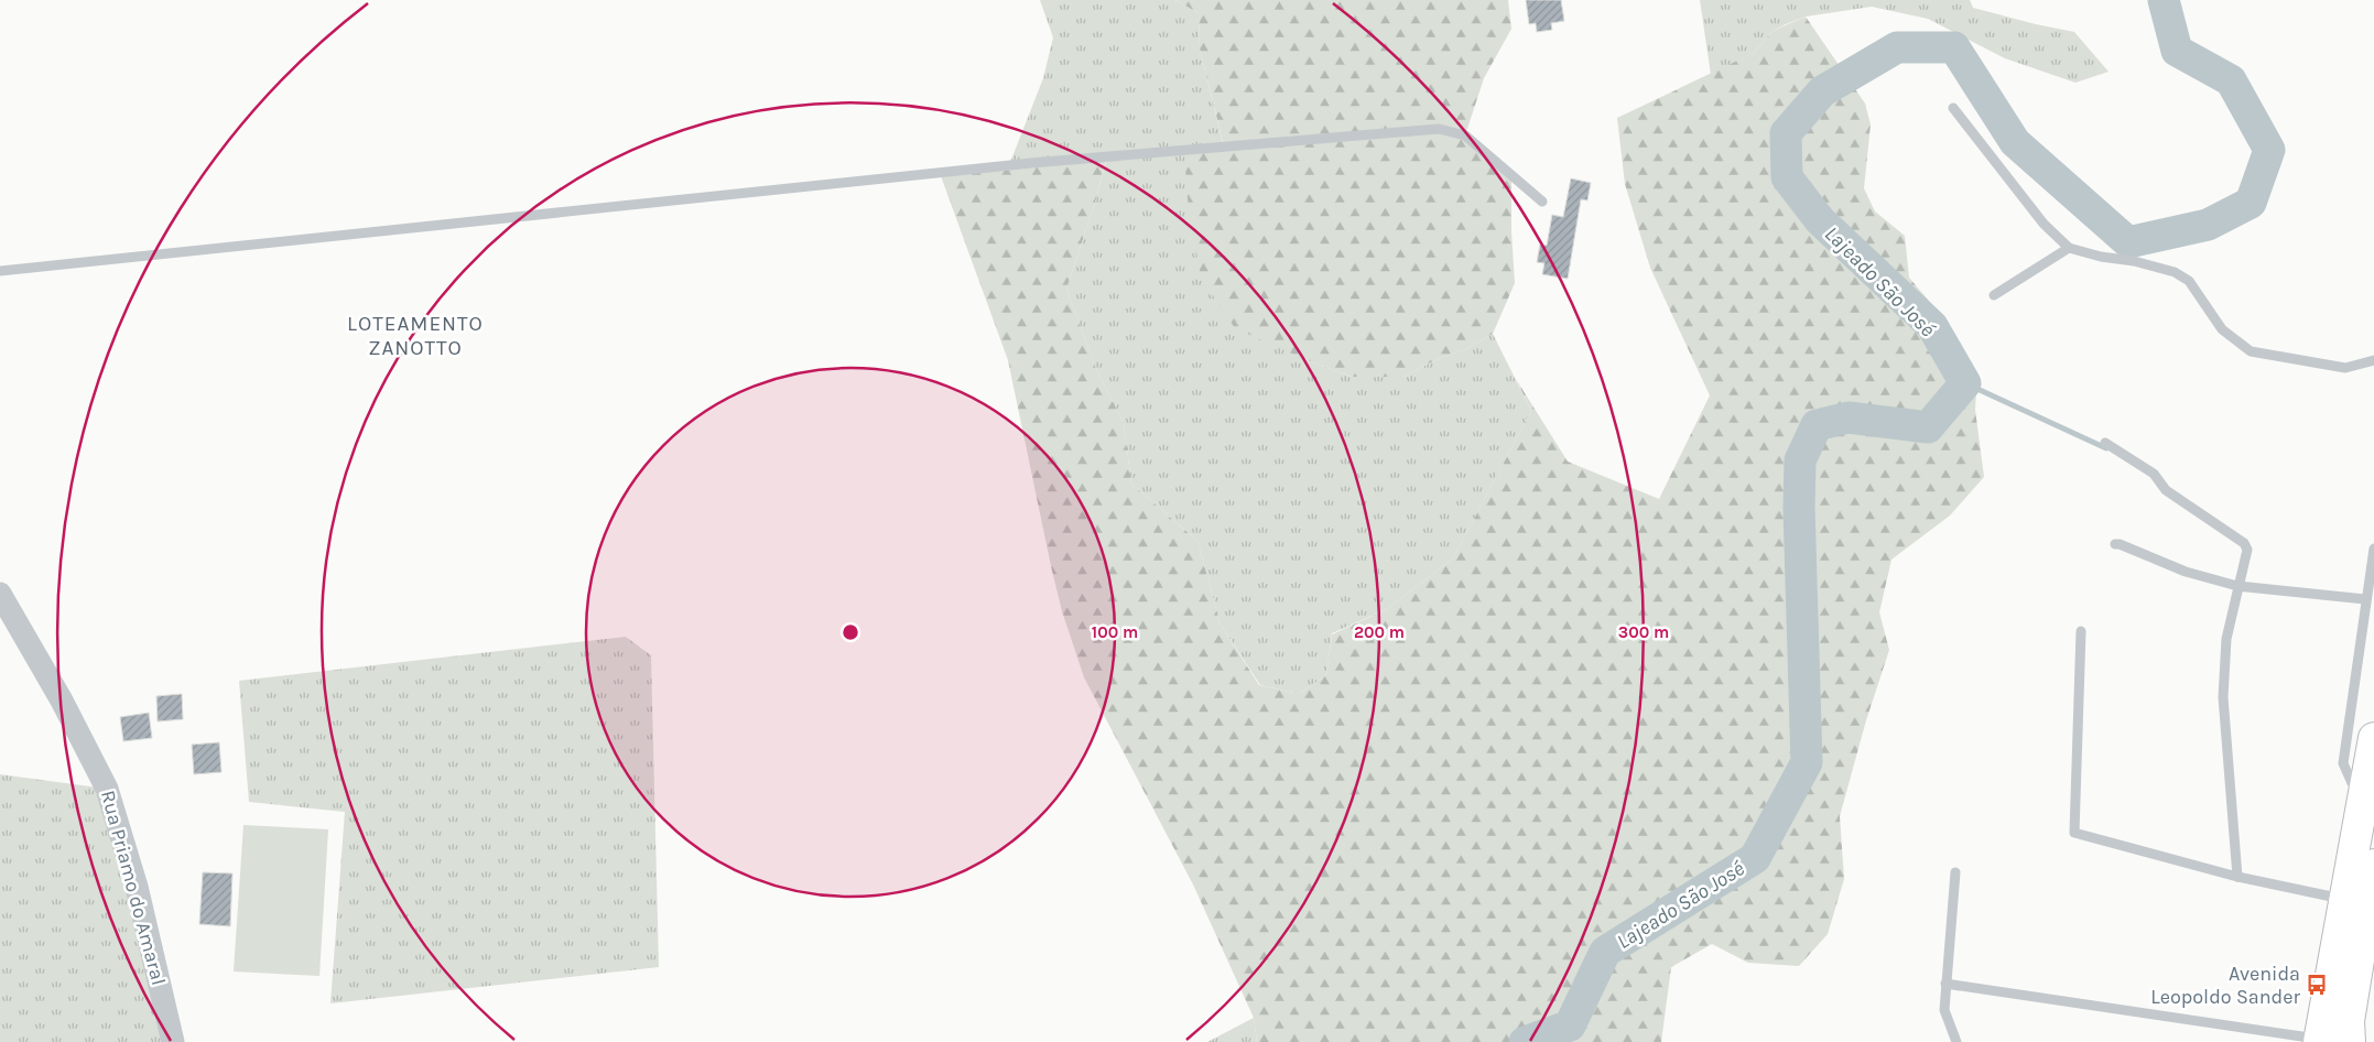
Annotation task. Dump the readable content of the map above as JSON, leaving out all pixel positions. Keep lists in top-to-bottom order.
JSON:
{
  "streets": {
    "street": ["Rua Priamo do Amaral"]
  },
  "districts": ["LOTEAMENTO ZANOTTO"],
  "water": ["Lajeado São José"],
  "places": {
    "bus stop": ["Avenida Leopoldo Sander"]
  },
  "rings": ["100 m", "200 m", "300 m"]
}
